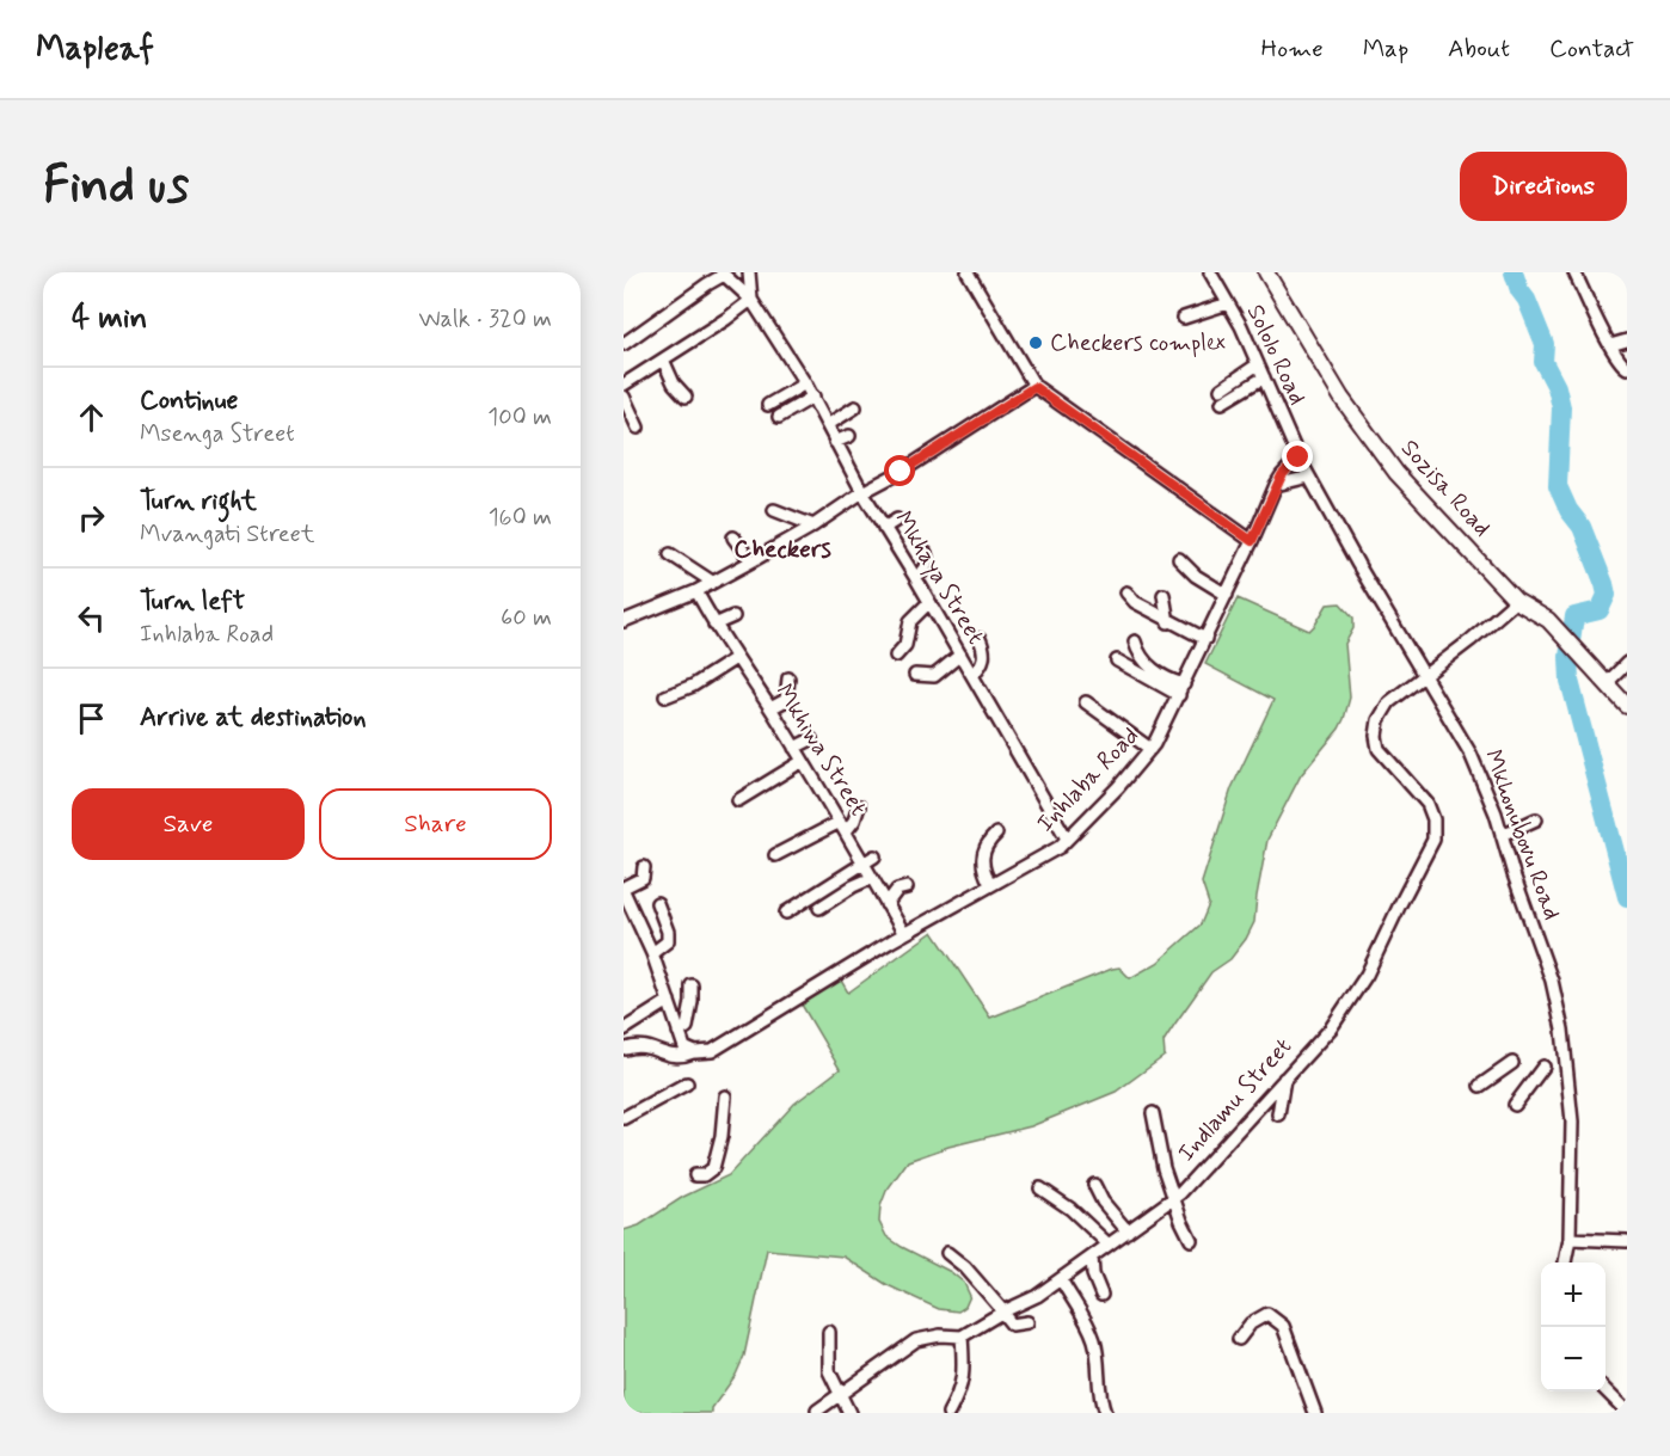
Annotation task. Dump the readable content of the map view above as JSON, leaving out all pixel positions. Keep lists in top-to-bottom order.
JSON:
{
  "streets": {
    "main road": ["Sozisa Road"],
    "street": [
      "Sololo Road",
      "Mkhaya Street",
      "Mkhiwa Street",
      "Inhlaba Road",
      "Mkhonubovu Road",
      "Indlamu Street"
    ]
  },
  "crossings": [
    ["Sololo Road", "Inhlaba Road"],
    ["Sololo Road", "Mkhonubovu Road"],
    ["Sozisa Road", "Indlamu Street"],
    ["Mkhaya Street", "Inhlaba Road"],
    ["Mkhiwa Street", "Inhlaba Road"],
    ["Inhlaba Road", "Mkhonubovu Road"],
    ["Mkhonubovu Road", "Indlamu Street"]
  ],
  "districts": ["Checkers"],
  "places": ["Checkers complex"],
  "page": {
    "header": "Mapleaf",
    "nav": [
      "Home",
      "Map",
      "About",
      "Contact"
    ],
    "buttons": [
      "Directions",
      ["Save", "Share"]
    ],
    "title": "Find us",
    "heading": ["4 min", "Walk · 320 m"],
    "list": [
      ["Continue", "Msenga Street", "100 m"],
      ["Turn right", "Mvangati Street", "160 m"],
      ["Turn left", "Inhlaba Road", "60 m"],
      "Arrive at destination"
    ],
    "map_buttons": ["+", "−"]
  }
}
